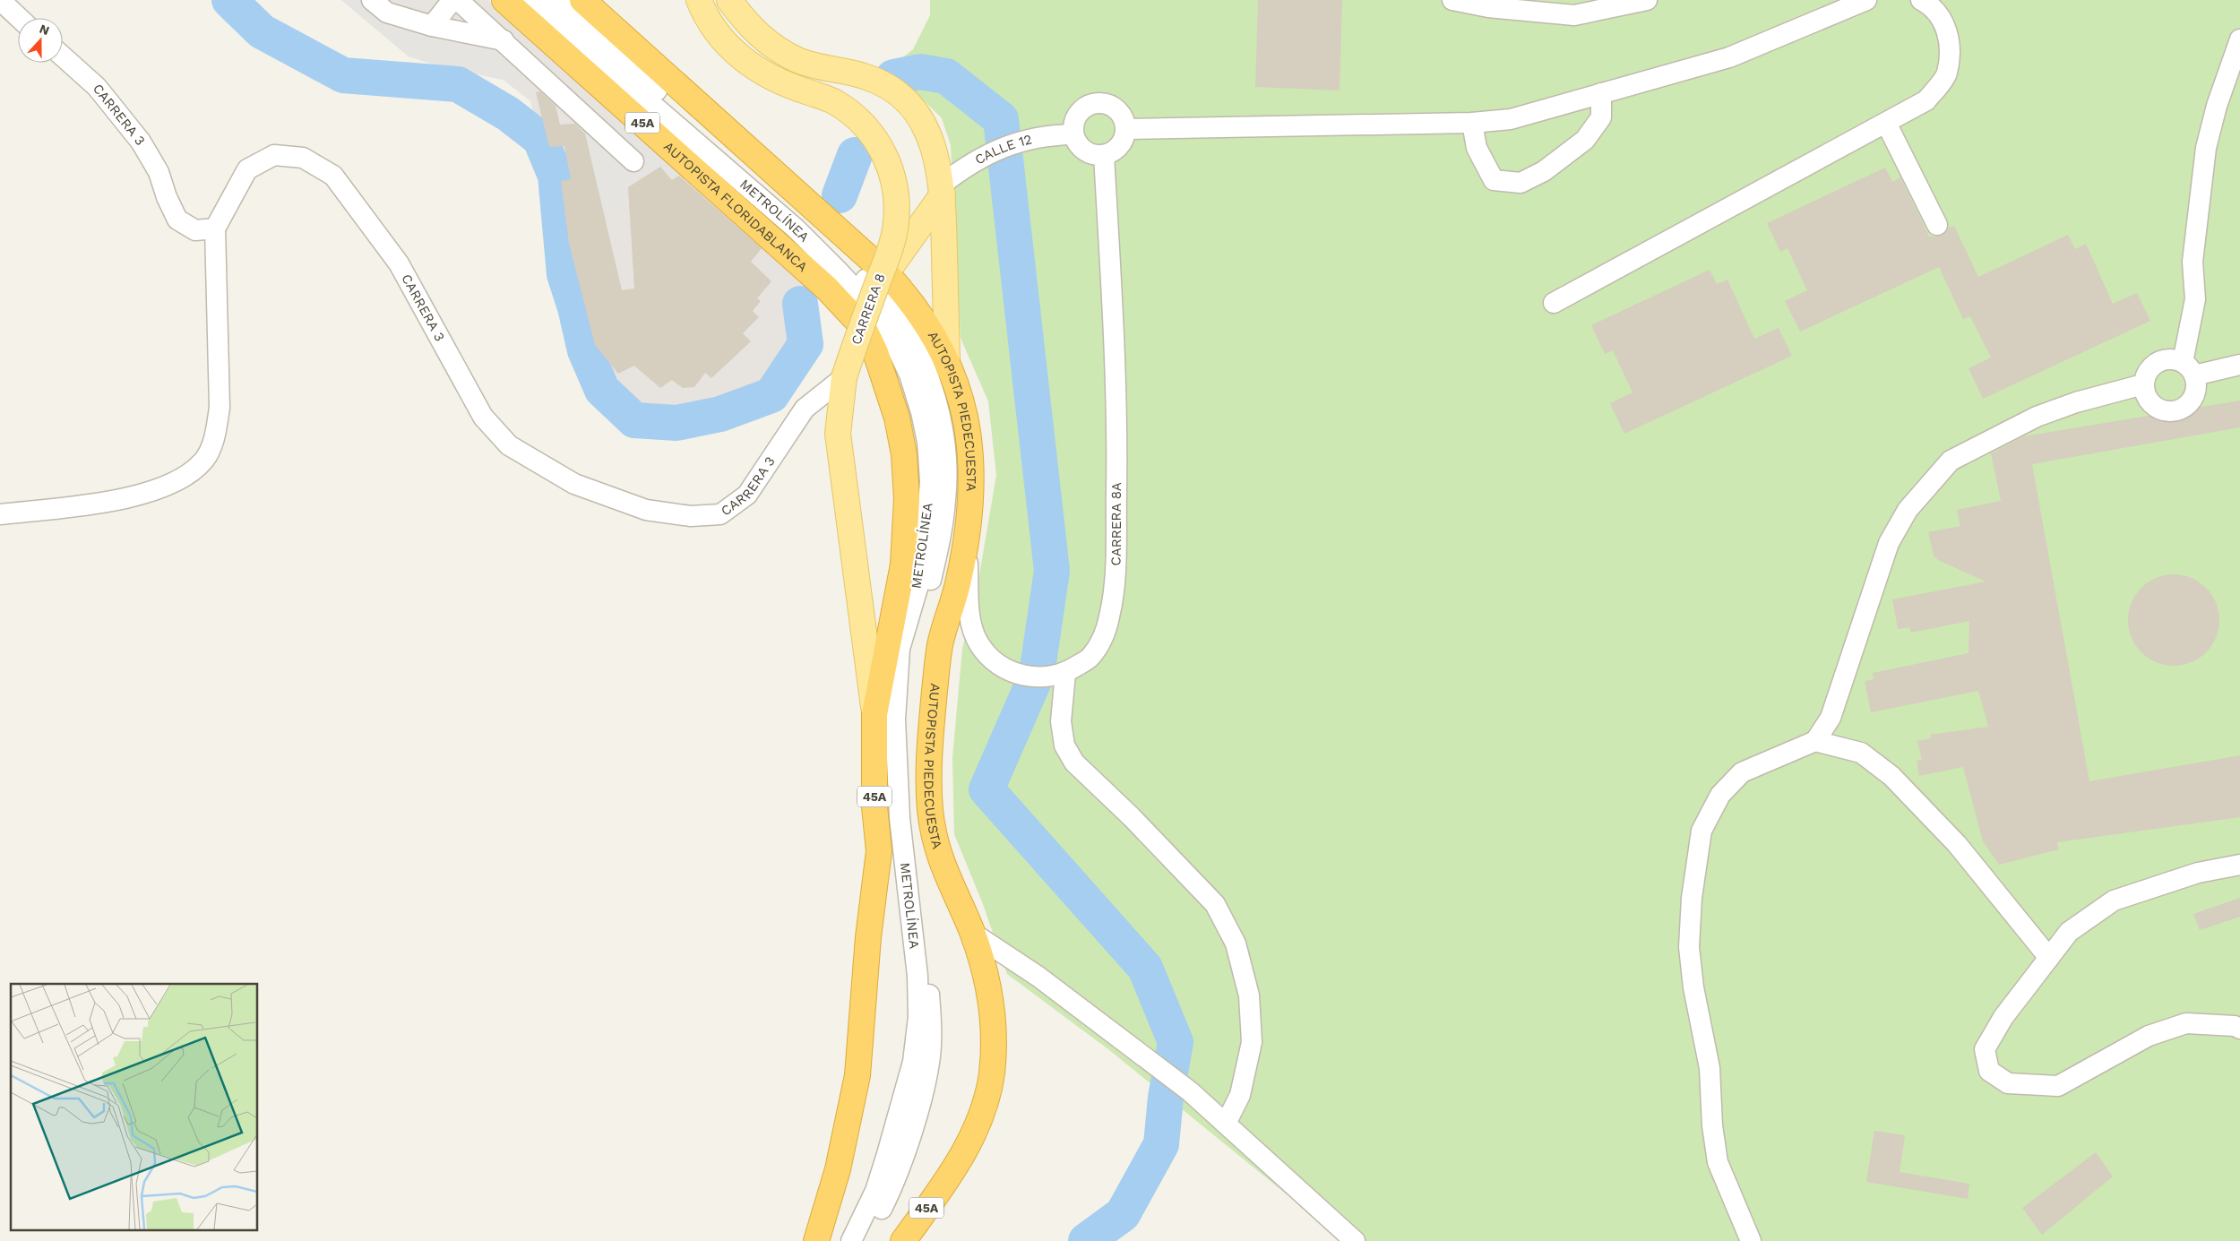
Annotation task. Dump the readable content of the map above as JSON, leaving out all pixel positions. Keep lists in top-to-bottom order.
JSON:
{
  "streets": {
    "highway": ["45A", "AUTOPISTA FLORIDABLANCA", "AUTOPISTA PIEDECUESTA"],
    "main road": ["CARRERA 8"],
    "street": [
      "CARRERA 3",
      "CALLE 12",
      "METROLÍNEA",
      "CARRERA 8A"
    ]
  },
  "crossings": [
    ["CARRERA 3", "CARRERA 8"],
    ["45A", "AUTOPISTA FLORIDABLANCA"],
    ["45A", "METROLÍNEA"],
    ["45A", "CARRERA 8"],
    ["45A", "AUTOPISTA PIEDECUESTA"],
    ["CALLE 12", "CARRERA 8"],
    ["CALLE 12", "CARRERA 8A"],
    ["AUTOPISTA FLORIDABLANCA", "METROLÍNEA"],
    ["AUTOPISTA FLORIDABLANCA", "AUTOPISTA PIEDECUESTA"],
    ["METROLÍNEA", "AUTOPISTA PIEDECUESTA"],
    ["CARRERA 8", "AUTOPISTA PIEDECUESTA"],
    ["AUTOPISTA PIEDECUESTA", "CARRERA 8A"]
  ],
  "north": "top"
}
